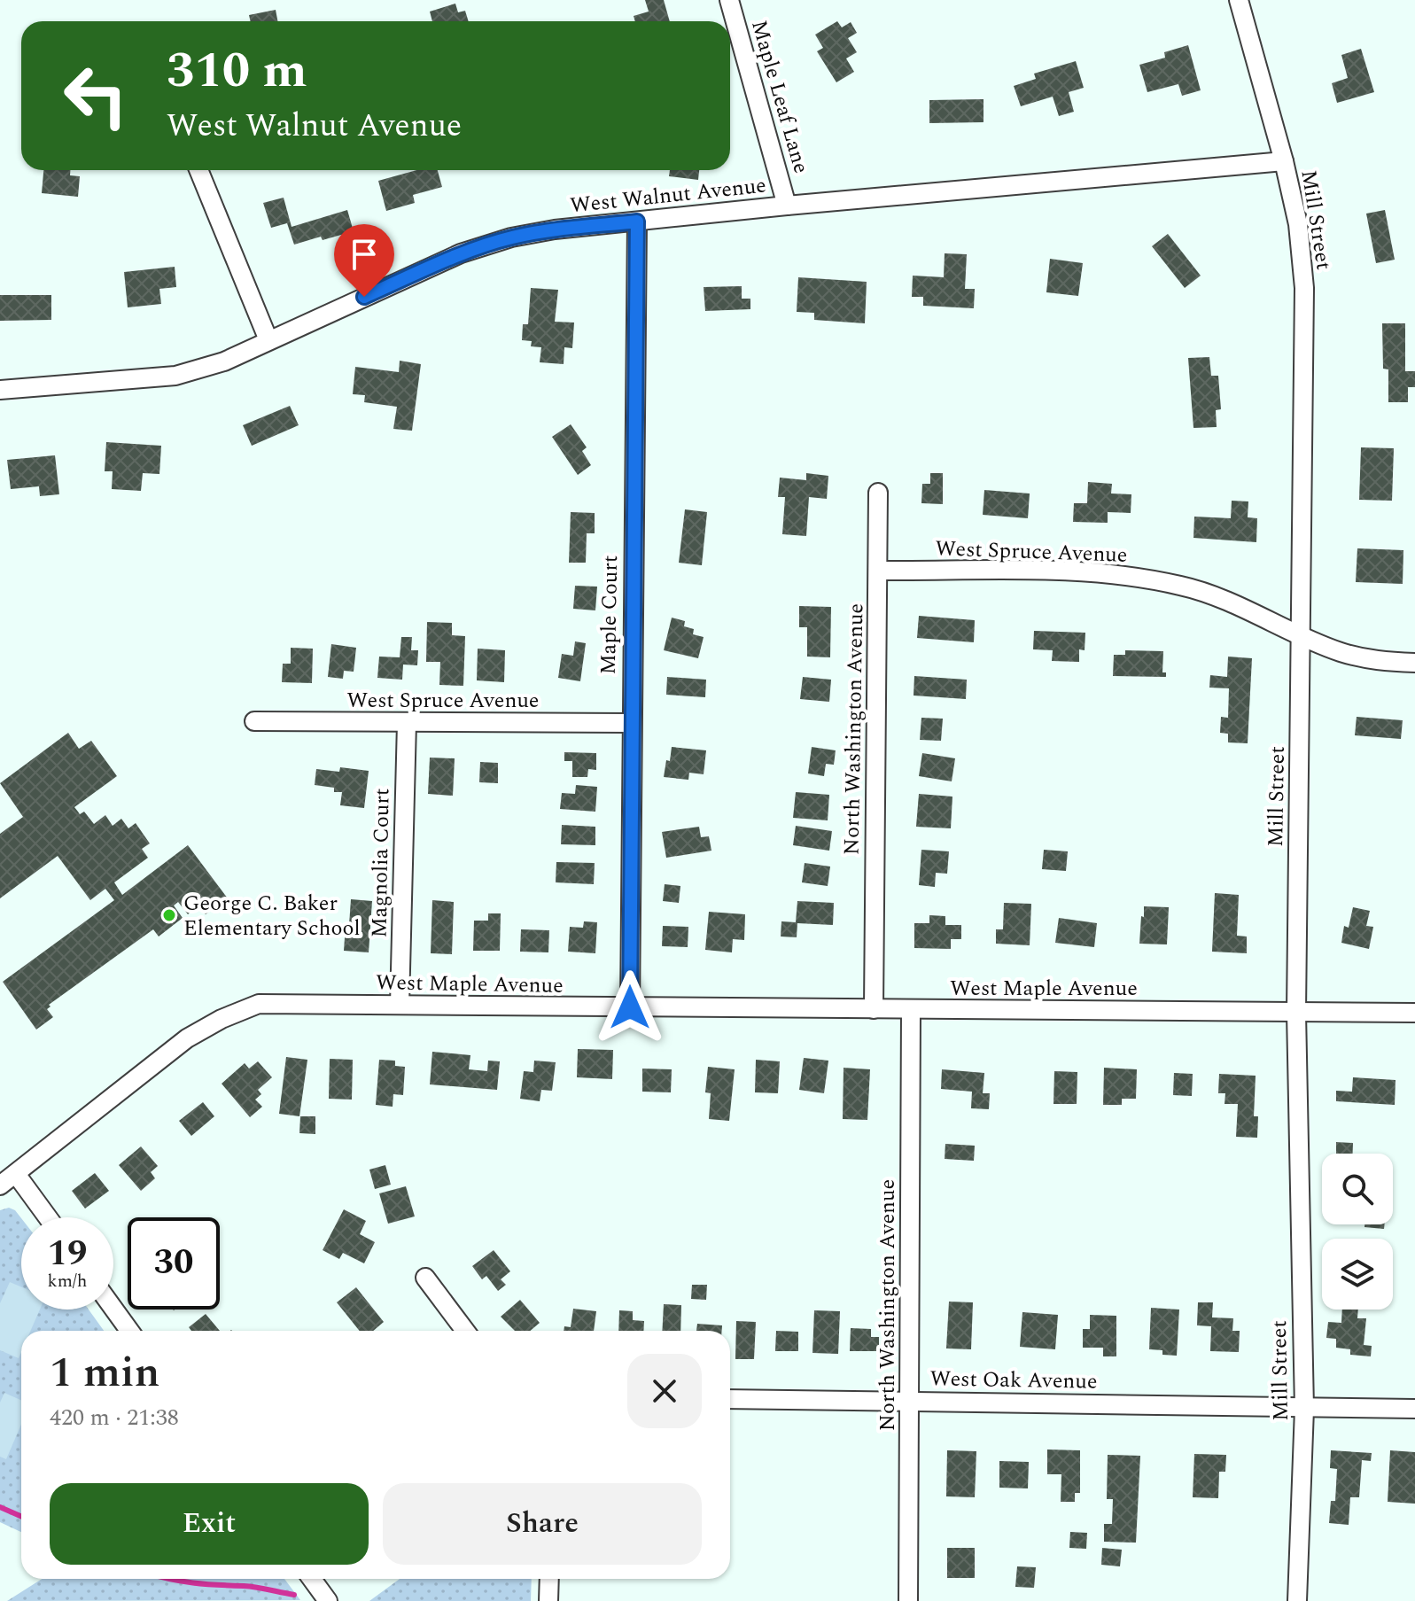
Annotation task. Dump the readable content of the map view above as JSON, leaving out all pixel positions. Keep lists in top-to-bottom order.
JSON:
{
  "streets": {
    "street": [
      "Maple Leaf Lane",
      "West Walnut Avenue",
      "Mill Street",
      "West Spruce Avenue",
      "Maple Court",
      "North Washington Avenue",
      "Magnolia Court",
      "West Maple Avenue",
      "West Oak Avenue"
    ]
  },
  "crossings": [
    ["Maple Leaf Lane", "West Walnut Avenue"],
    ["West Walnut Avenue", "Mill Street"],
    ["West Walnut Avenue", "Maple Court"],
    ["Mill Street", "West Spruce Avenue"],
    ["Mill Street", "West Maple Avenue"],
    ["Mill Street", "West Oak Avenue"],
    ["West Spruce Avenue", "Maple Court"],
    ["West Spruce Avenue", "North Washington Avenue"],
    ["West Spruce Avenue", "Magnolia Court"],
    ["Maple Court", "West Maple Avenue"],
    ["North Washington Avenue", "West Maple Avenue"],
    ["North Washington Avenue", "West Oak Avenue"],
    ["Magnolia Court", "West Maple Avenue"]
  ],
  "places": ["George C. Baker Elementary School"],
  "page": {
    "turn": ["310 m", "West Walnut Avenue"],
    "speed": "19 km/h",
    "limit": "30",
    "heading": ["1 min", "420 m · 21:38"],
    "buttons": ["Exit", "Share"]
  }
}
